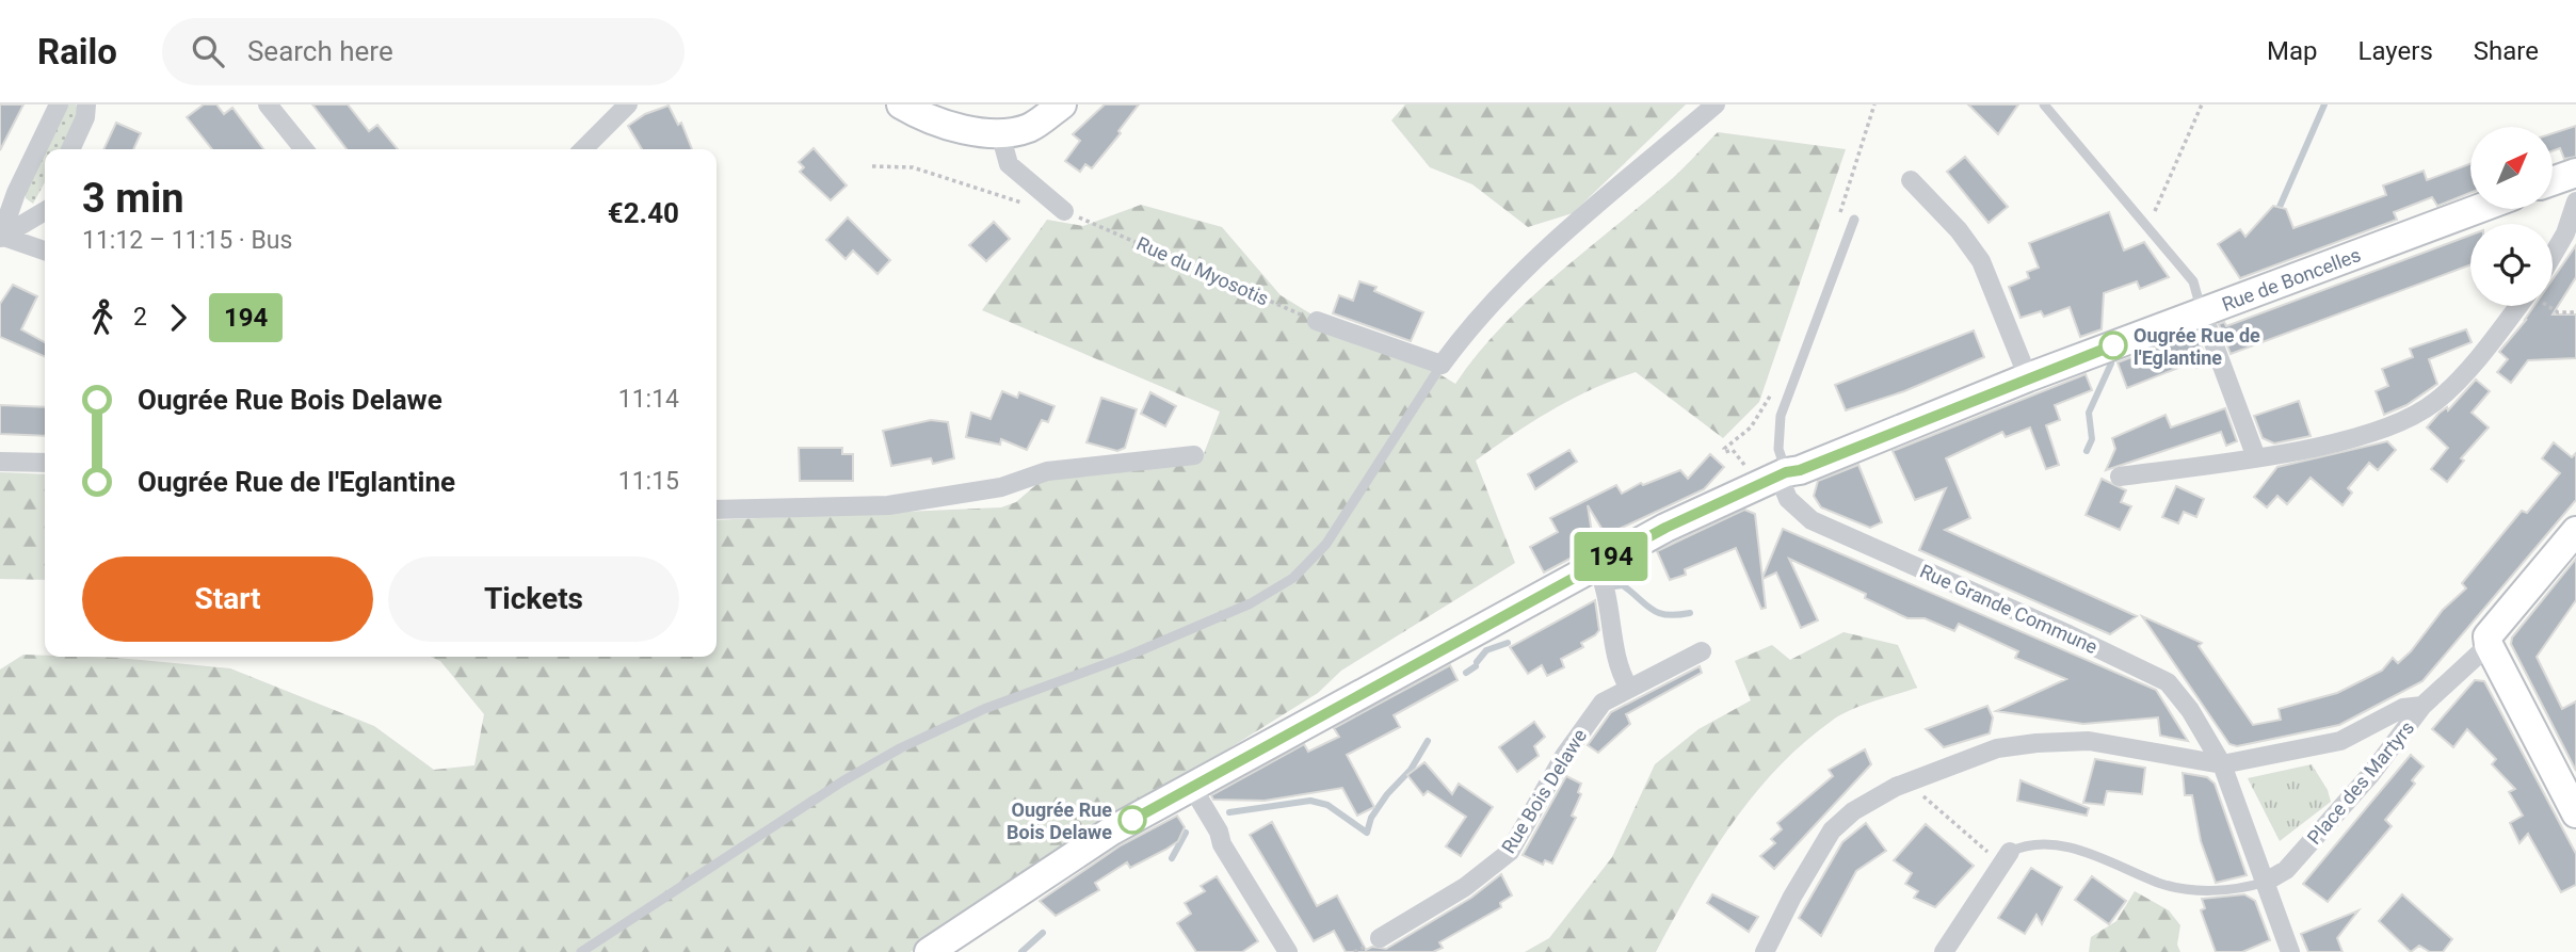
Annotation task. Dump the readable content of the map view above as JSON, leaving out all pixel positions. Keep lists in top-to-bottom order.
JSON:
{
  "streets": {
    "main road": ["Rue de Boncelles"],
    "street": ["Rue Grande Commune", "Place des Martyrs", "Rue Bois Delawe"],
    "path": ["Rue du Myosotis"]
  },
  "crossings": [
    ["Rue de Boncelles", "Rue Grande Commune"],
    ["Rue Grande Commune", "Place des Martyrs"]
  ],
  "places": ["Ougrée Rue de l'Eglantine", "Ougrée Rue Bois Delawe"],
  "lines": ["bus line 194"],
  "north": "top right",
  "page": {
    "header": "Railo",
    "search": "Search here",
    "nav": ["Map", "Layers", "Share"],
    "on_map": "194",
    "heading": ["3 min", "11:12 – 11:15 · Bus", "€2.40"],
    "legs": ["2", "194"],
    "list": [
      {
        "name": "Ougrée Rue Bois Delawe",
        "value": "11:14"
      },
      {
        "name": "Ougrée Rue de l'Eglantine",
        "value": "11:15"
      }
    ],
    "buttons": ["Start", "Tickets"]
  }
}
